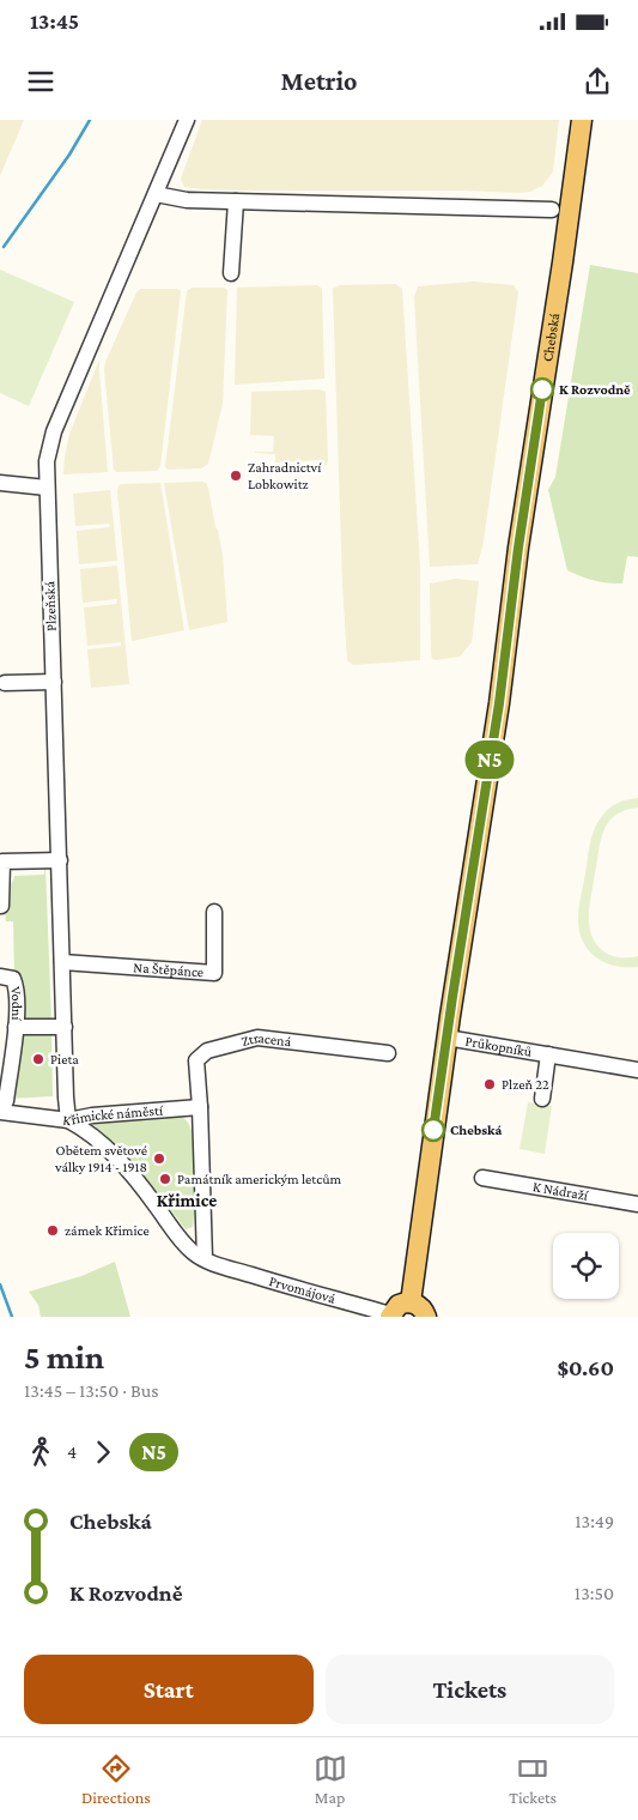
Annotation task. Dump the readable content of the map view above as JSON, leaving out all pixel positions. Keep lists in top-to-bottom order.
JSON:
{
  "streets": {
    "main road": ["Chebská"],
    "street": [
      "Plzeňská",
      "Na Štěpánce",
      "Vodní",
      "Ztracená",
      "Průkopníků",
      "Křimické náměstí",
      "K Nádraží",
      "Prvomájová"
    ]
  },
  "crossings": [
    ["Chebská", "Průkopníků"],
    ["Plzeňská", "Na Štěpánce"],
    ["Plzeňská", "Křimické náměstí"],
    ["Ztracená", "Křimické náměstí"],
    ["Křimické náměstí", "Prvomájová"]
  ],
  "districts": ["Křimice"],
  "places": [
    "K Rozvodně",
    "Zahradnictví Lobkowitz",
    "Pieta",
    "Plzeň 22",
    "Chebská",
    "Obětem světové války 1914 - 1918",
    "Památník americkým letcům",
    "zámek Křimice"
  ],
  "lines": ["bus line N5"],
  "page": {
    "status": "13:45",
    "header": "Metrio",
    "on_map": "N5",
    "heading": ["5 min", "13:45 – 13:50 · Bus", "$0.60"],
    "legs": ["4", "N5"],
    "list": [
      {
        "name": "Chebská",
        "value": "13:49"
      },
      {
        "name": "K Rozvodně",
        "value": "13:50"
      }
    ],
    "buttons": ["Start", "Tickets"],
    "tabs": ["Directions", "Map", "Tickets"]
  }
}
